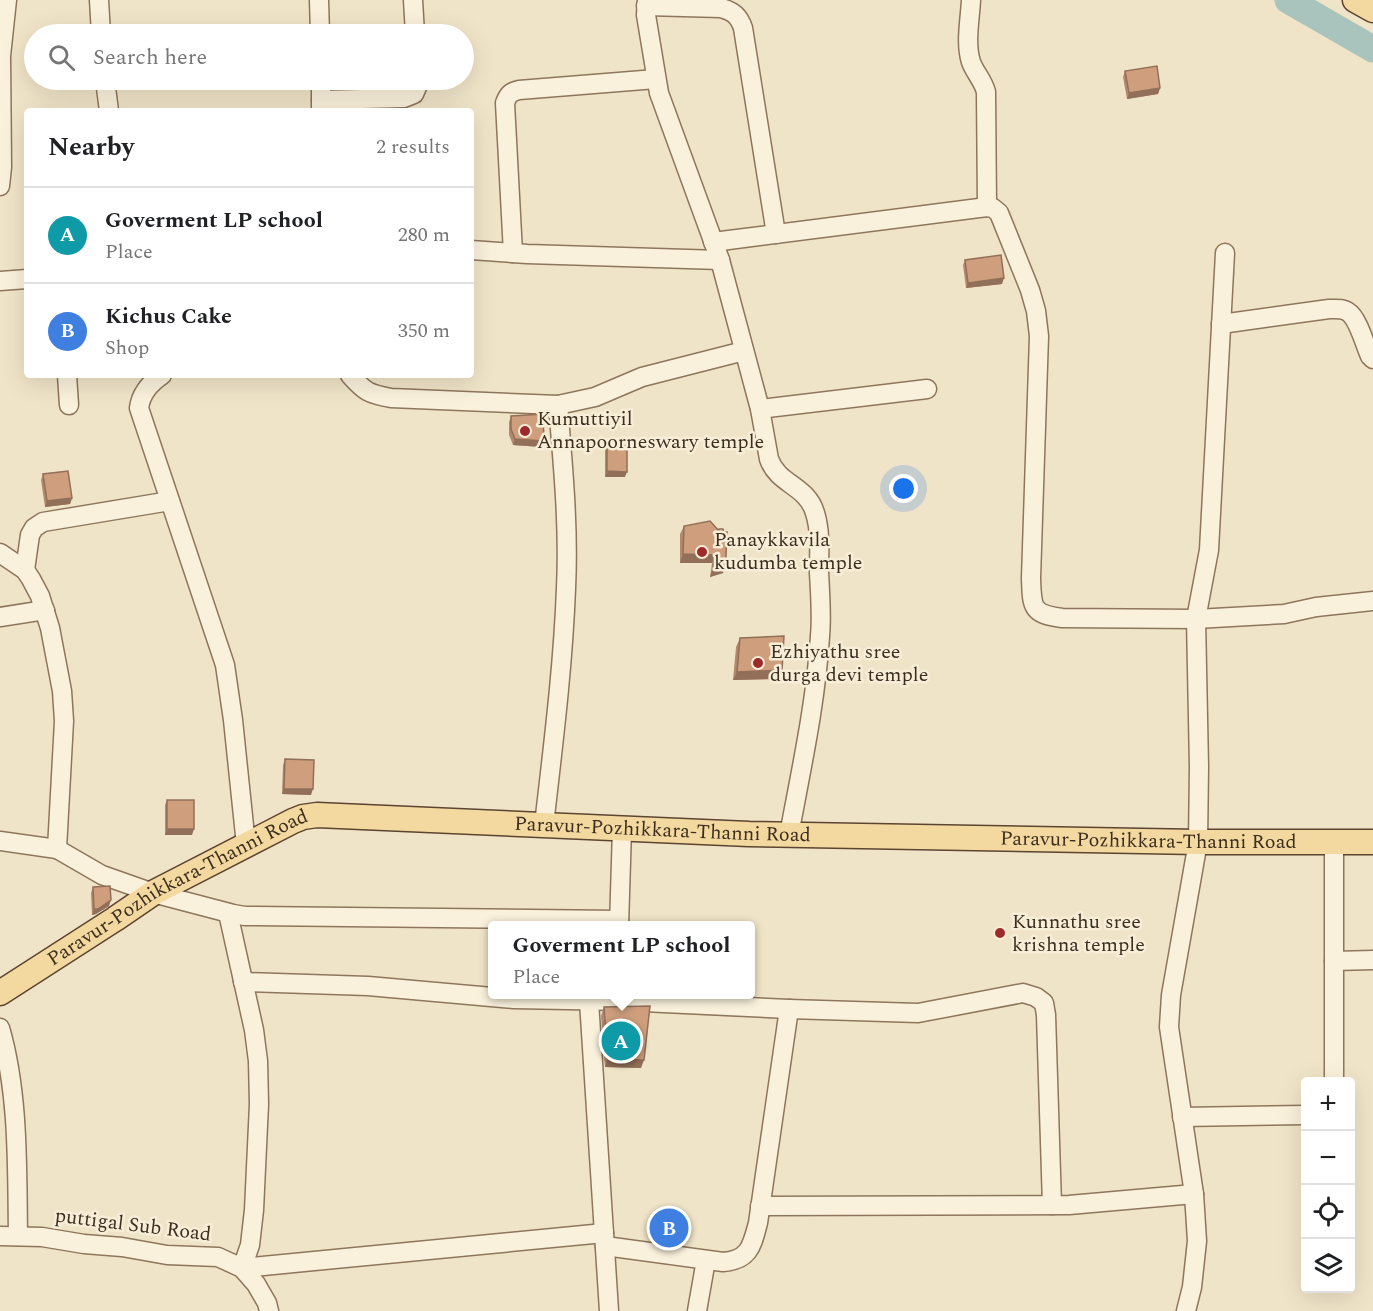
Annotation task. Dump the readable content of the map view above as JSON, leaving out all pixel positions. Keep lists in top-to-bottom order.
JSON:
{
  "streets": {
    "main road": ["Paravur-Pozhikkara-Thanni Road"],
    "street": ["puttigal Sub Road"]
  },
  "places": [
    "Kumuttiyil Annapoorneswary temple",
    "Panaykkavila kudumba temple",
    "Ezhiyathu sree durga devi temple",
    "Kunnathu sree krishna temple"
  ],
  "page": {
    "search": "Search here",
    "heading": ["Nearby", "2 results"],
    "list": [
      {
        "mark": "A",
        "name": "Goverment LP school",
        "note": "Place",
        "value": "280 m"
      },
      {
        "mark": "B",
        "name": "Kichus Cake",
        "note": "Shop",
        "value": "350 m"
      }
    ],
    "popup": ["Goverment LP school", "Place"],
    "pins": ["A", "B"],
    "map_buttons": ["+", "−"]
  }
}
